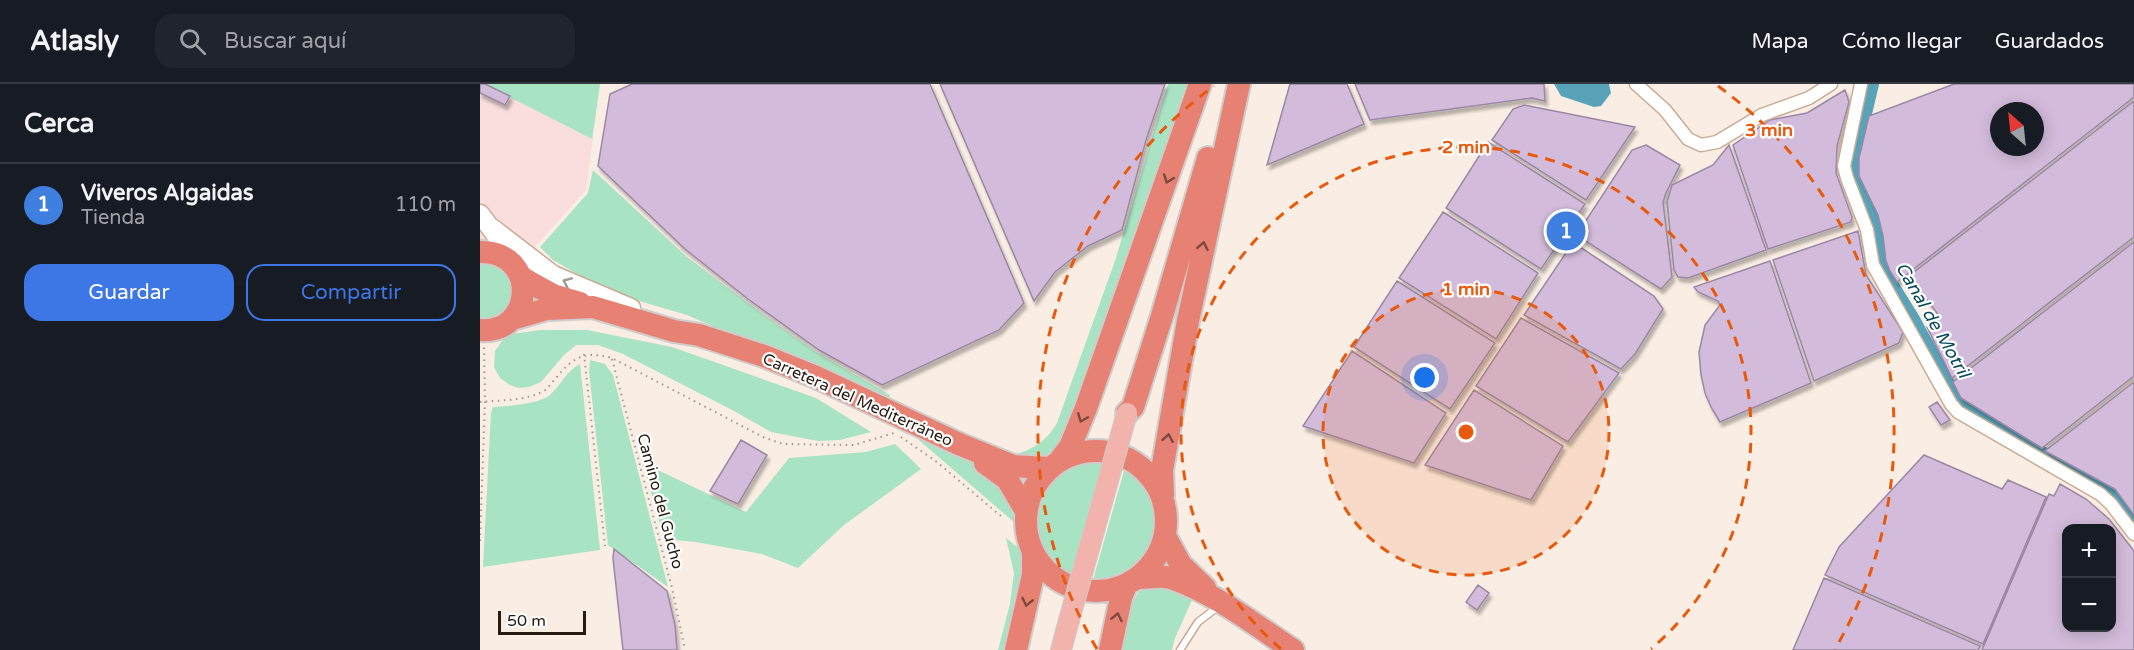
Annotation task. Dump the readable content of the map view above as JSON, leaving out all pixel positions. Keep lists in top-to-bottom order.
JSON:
{
  "streets": {
    "highway": ["Carretera del Mediterráneo"],
    "path": ["Camino del Gucho"]
  },
  "water": ["Canal de Motril"],
  "scale_bar": "50 m",
  "north": "top left",
  "page": {
    "header": "Atlasly",
    "search": "Buscar aquí",
    "nav": ["Mapa", "Cómo llegar", "Guardados"],
    "heading": "Cerca",
    "list": [
      {
        "mark": "1",
        "name": "Viveros Algaidas",
        "note": "Tienda",
        "value": "110 m"
      }
    ],
    "pins": "1",
    "buttons": ["Guardar", "Compartir"],
    "map_buttons": ["+", "−"],
    "scale": "50 m"
  },
  "rings": ["3 min", "2 min", "1 min"]
}
